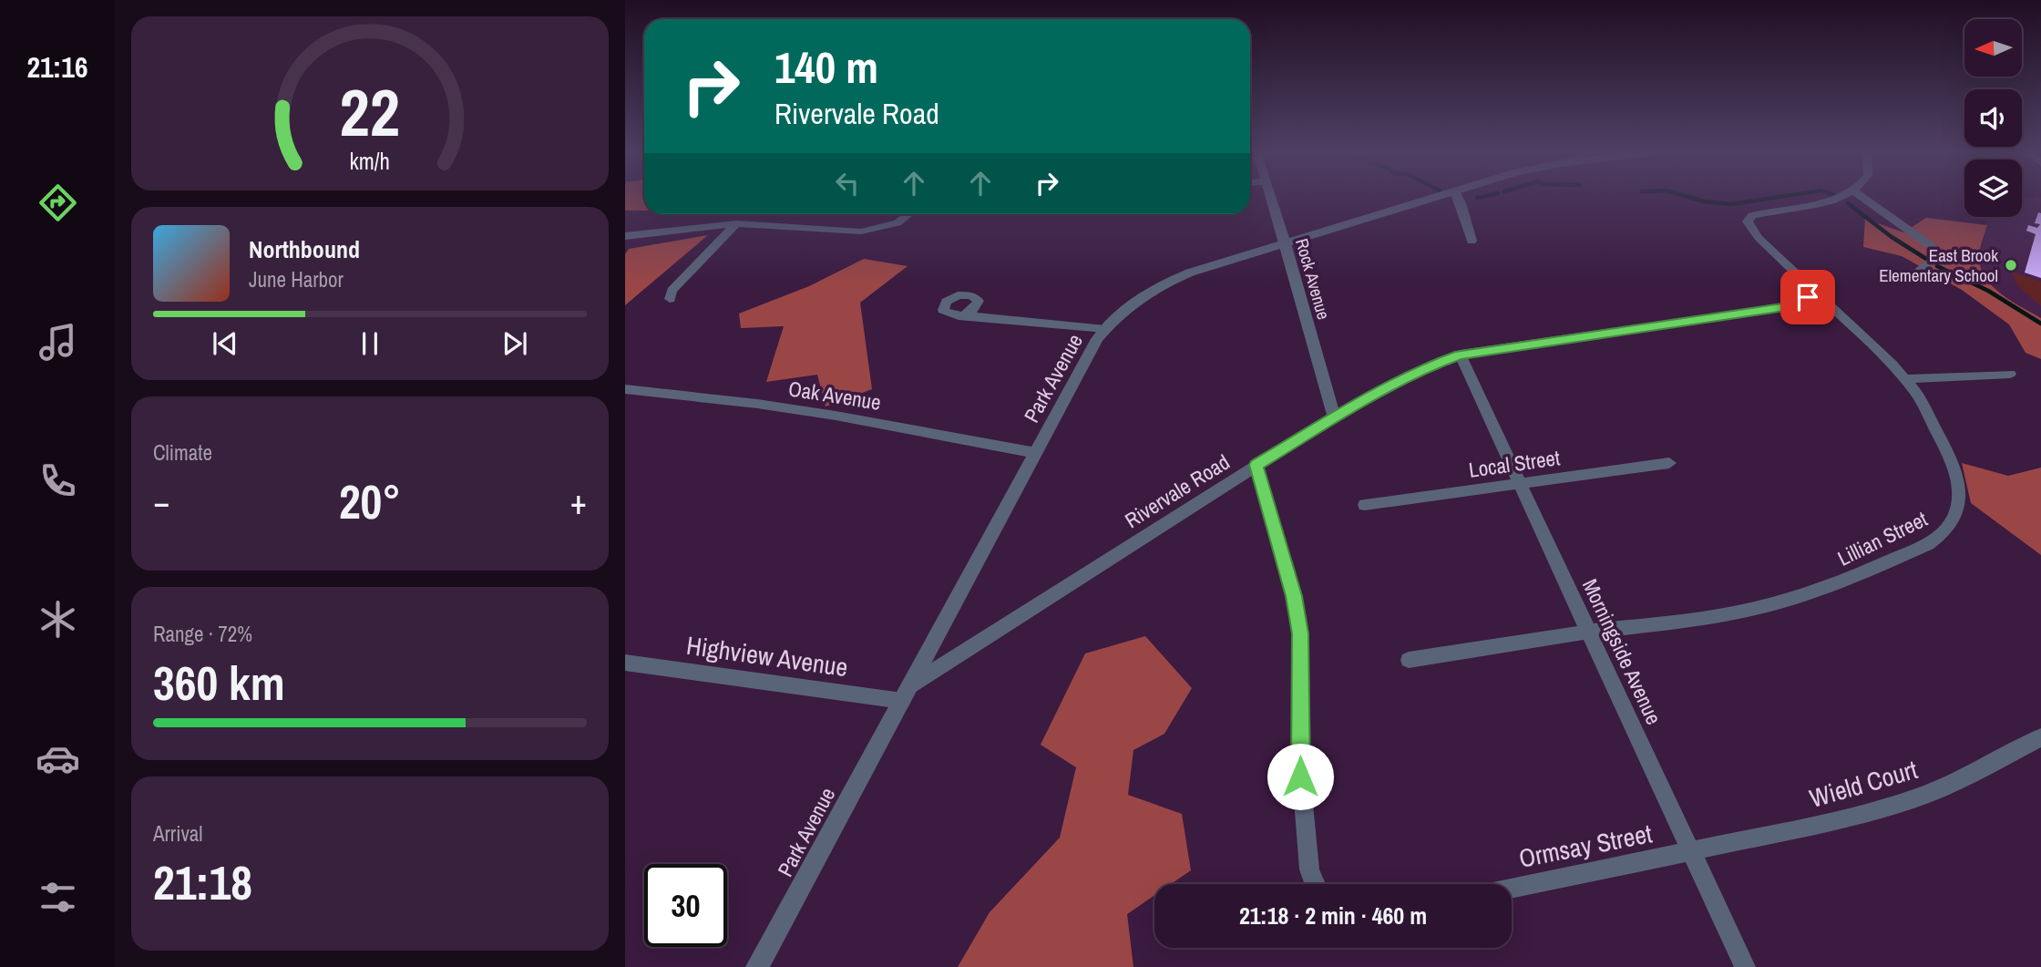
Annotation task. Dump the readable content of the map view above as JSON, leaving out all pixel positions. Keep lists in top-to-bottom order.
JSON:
{
  "streets": {
    "street": [
      "Rock Avenue",
      "Park Avenue",
      "Oak Avenue",
      "Local Street",
      "Rivervale Road",
      "Lillian Street",
      "Morningside Avenue",
      "Highview Avenue",
      "Wield Court",
      "Ormsay Street"
    ]
  },
  "crossings": [
    ["Rock Avenue", "Park Avenue"],
    ["Rock Avenue", "Rivervale Road"],
    ["Park Avenue", "Oak Avenue"],
    ["Park Avenue", "Rivervale Road"],
    ["Park Avenue", "Highview Avenue"],
    ["Local Street", "Morningside Avenue"],
    ["Rivervale Road", "Lillian Street"],
    ["Rivervale Road", "Morningside Avenue"],
    ["Rivervale Road", "Highview Avenue"],
    ["Lillian Street", "Morningside Avenue"],
    ["Morningside Avenue", "Wield Court"],
    ["Morningside Avenue", "Ormsay Street"],
    ["Wield Court", "Ormsay Street"]
  ],
  "places": ["East Brook Elementary School"],
  "north": "left",
  "page": {
    "tabs": "21:16",
    "turn": ["140 m", "Rivervale Road"],
    "song": ["Northbound", "June Harbor"],
    "tile": [
      "Climate",
      ["Range · 72%", "360 km"],
      ["Arrival", "21:18"]
    ],
    "heat": ["−", "20°", "+"],
    "limit": "30",
    "trip": "21:18 · 2 min · 460 m",
    "gauge": ["22", "km/h"]
  }
}
